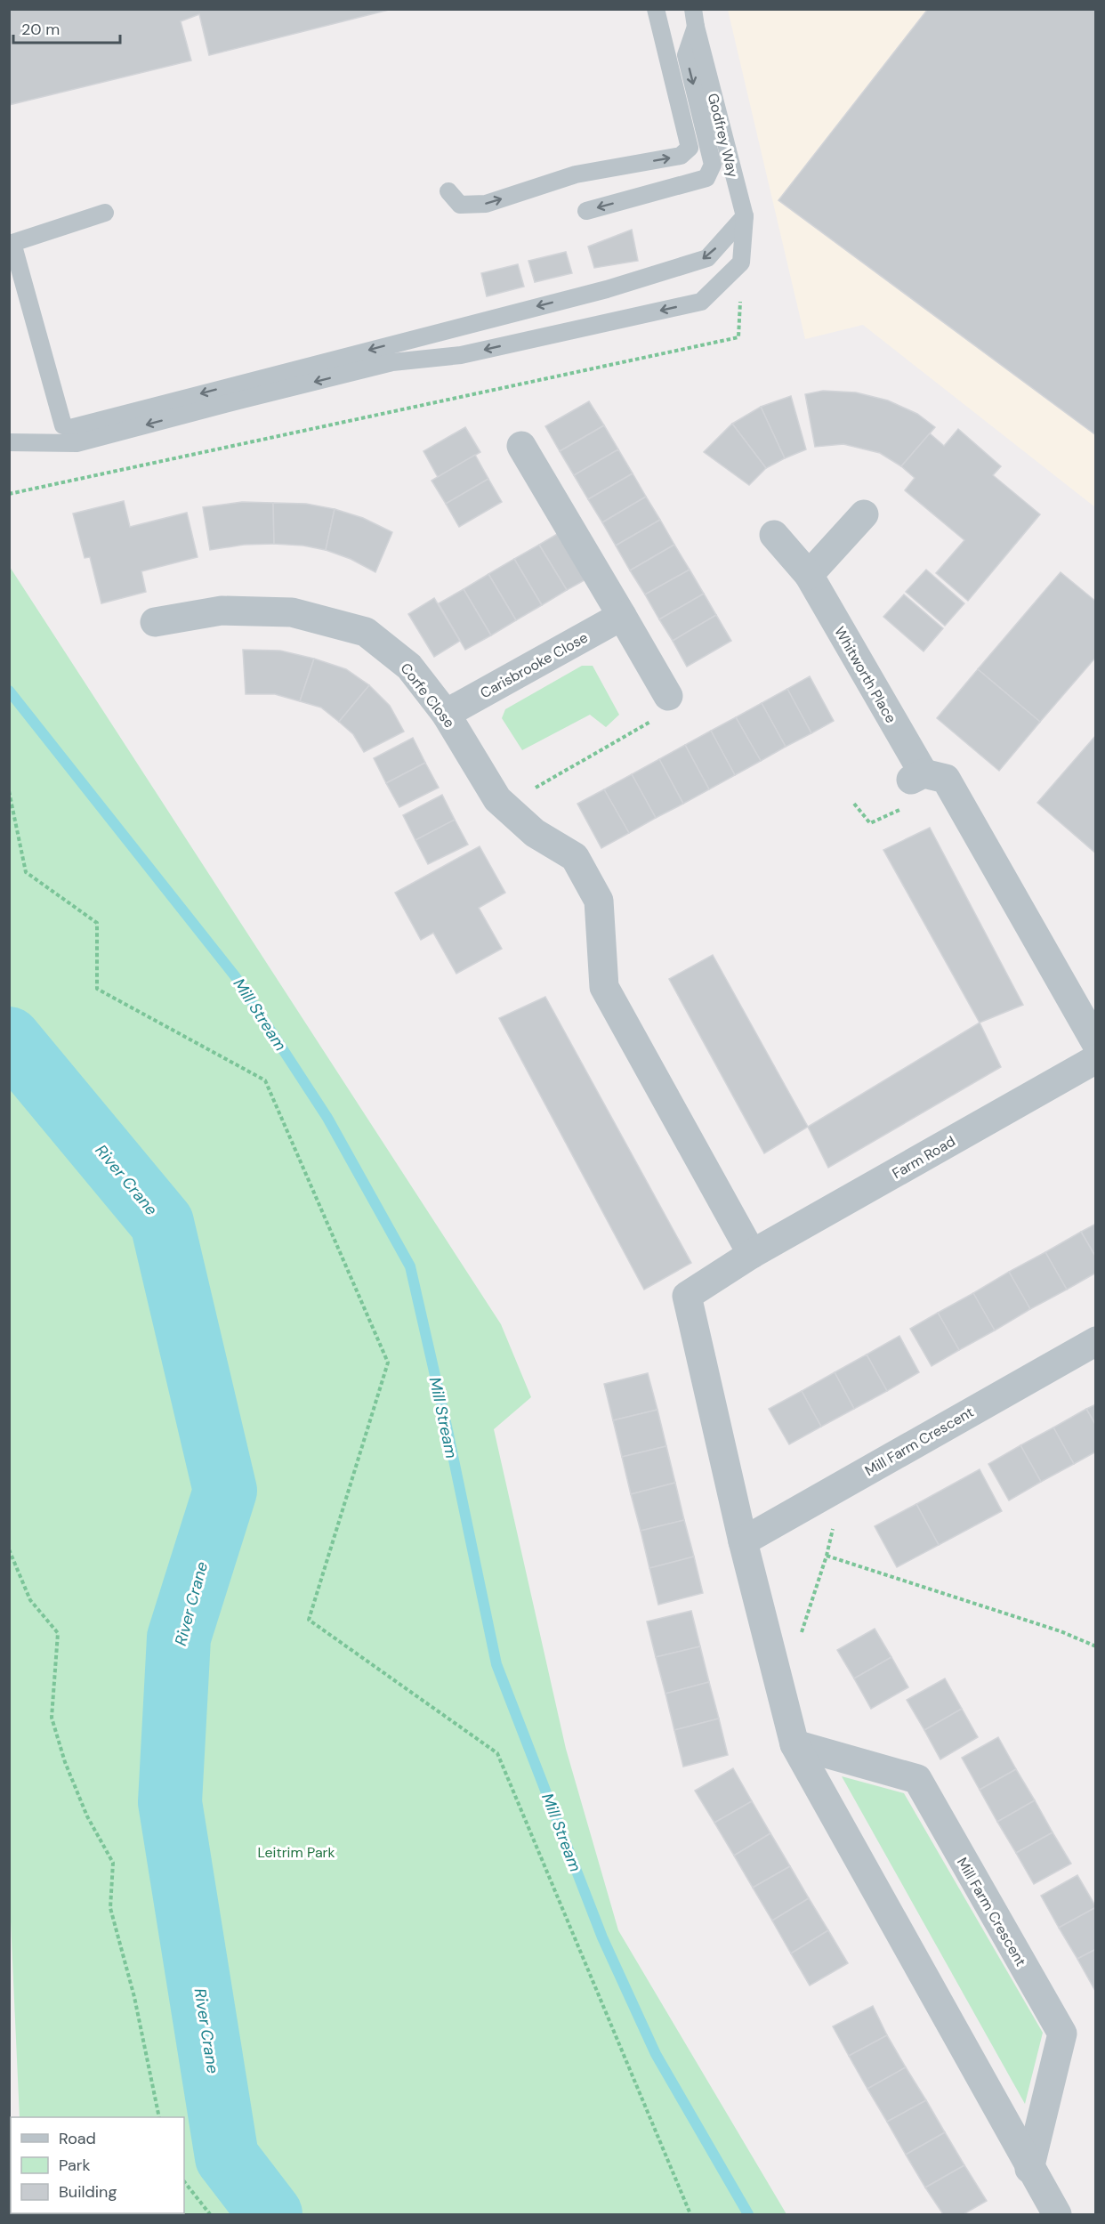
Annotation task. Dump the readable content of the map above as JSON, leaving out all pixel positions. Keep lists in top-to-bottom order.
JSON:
{
  "streets": {
    "street": [
      "Carisbrooke Close",
      "Whitworth Place",
      "Corfe Close",
      "Farm Road",
      "Mill Farm Crescent"
    ],
    "lane": ["Godfrey Way"]
  },
  "crossings": [
    ["Carisbrooke Close", "Corfe Close"],
    ["Corfe Close", "Farm Road"],
    ["Farm Road", "Mill Farm Crescent"]
  ],
  "water": ["Mill Stream", "River Crane"],
  "parks": ["Leitrim Park"],
  "legend": ["Road", "Park", "Building"],
  "scale_bar": "20 m"
}
